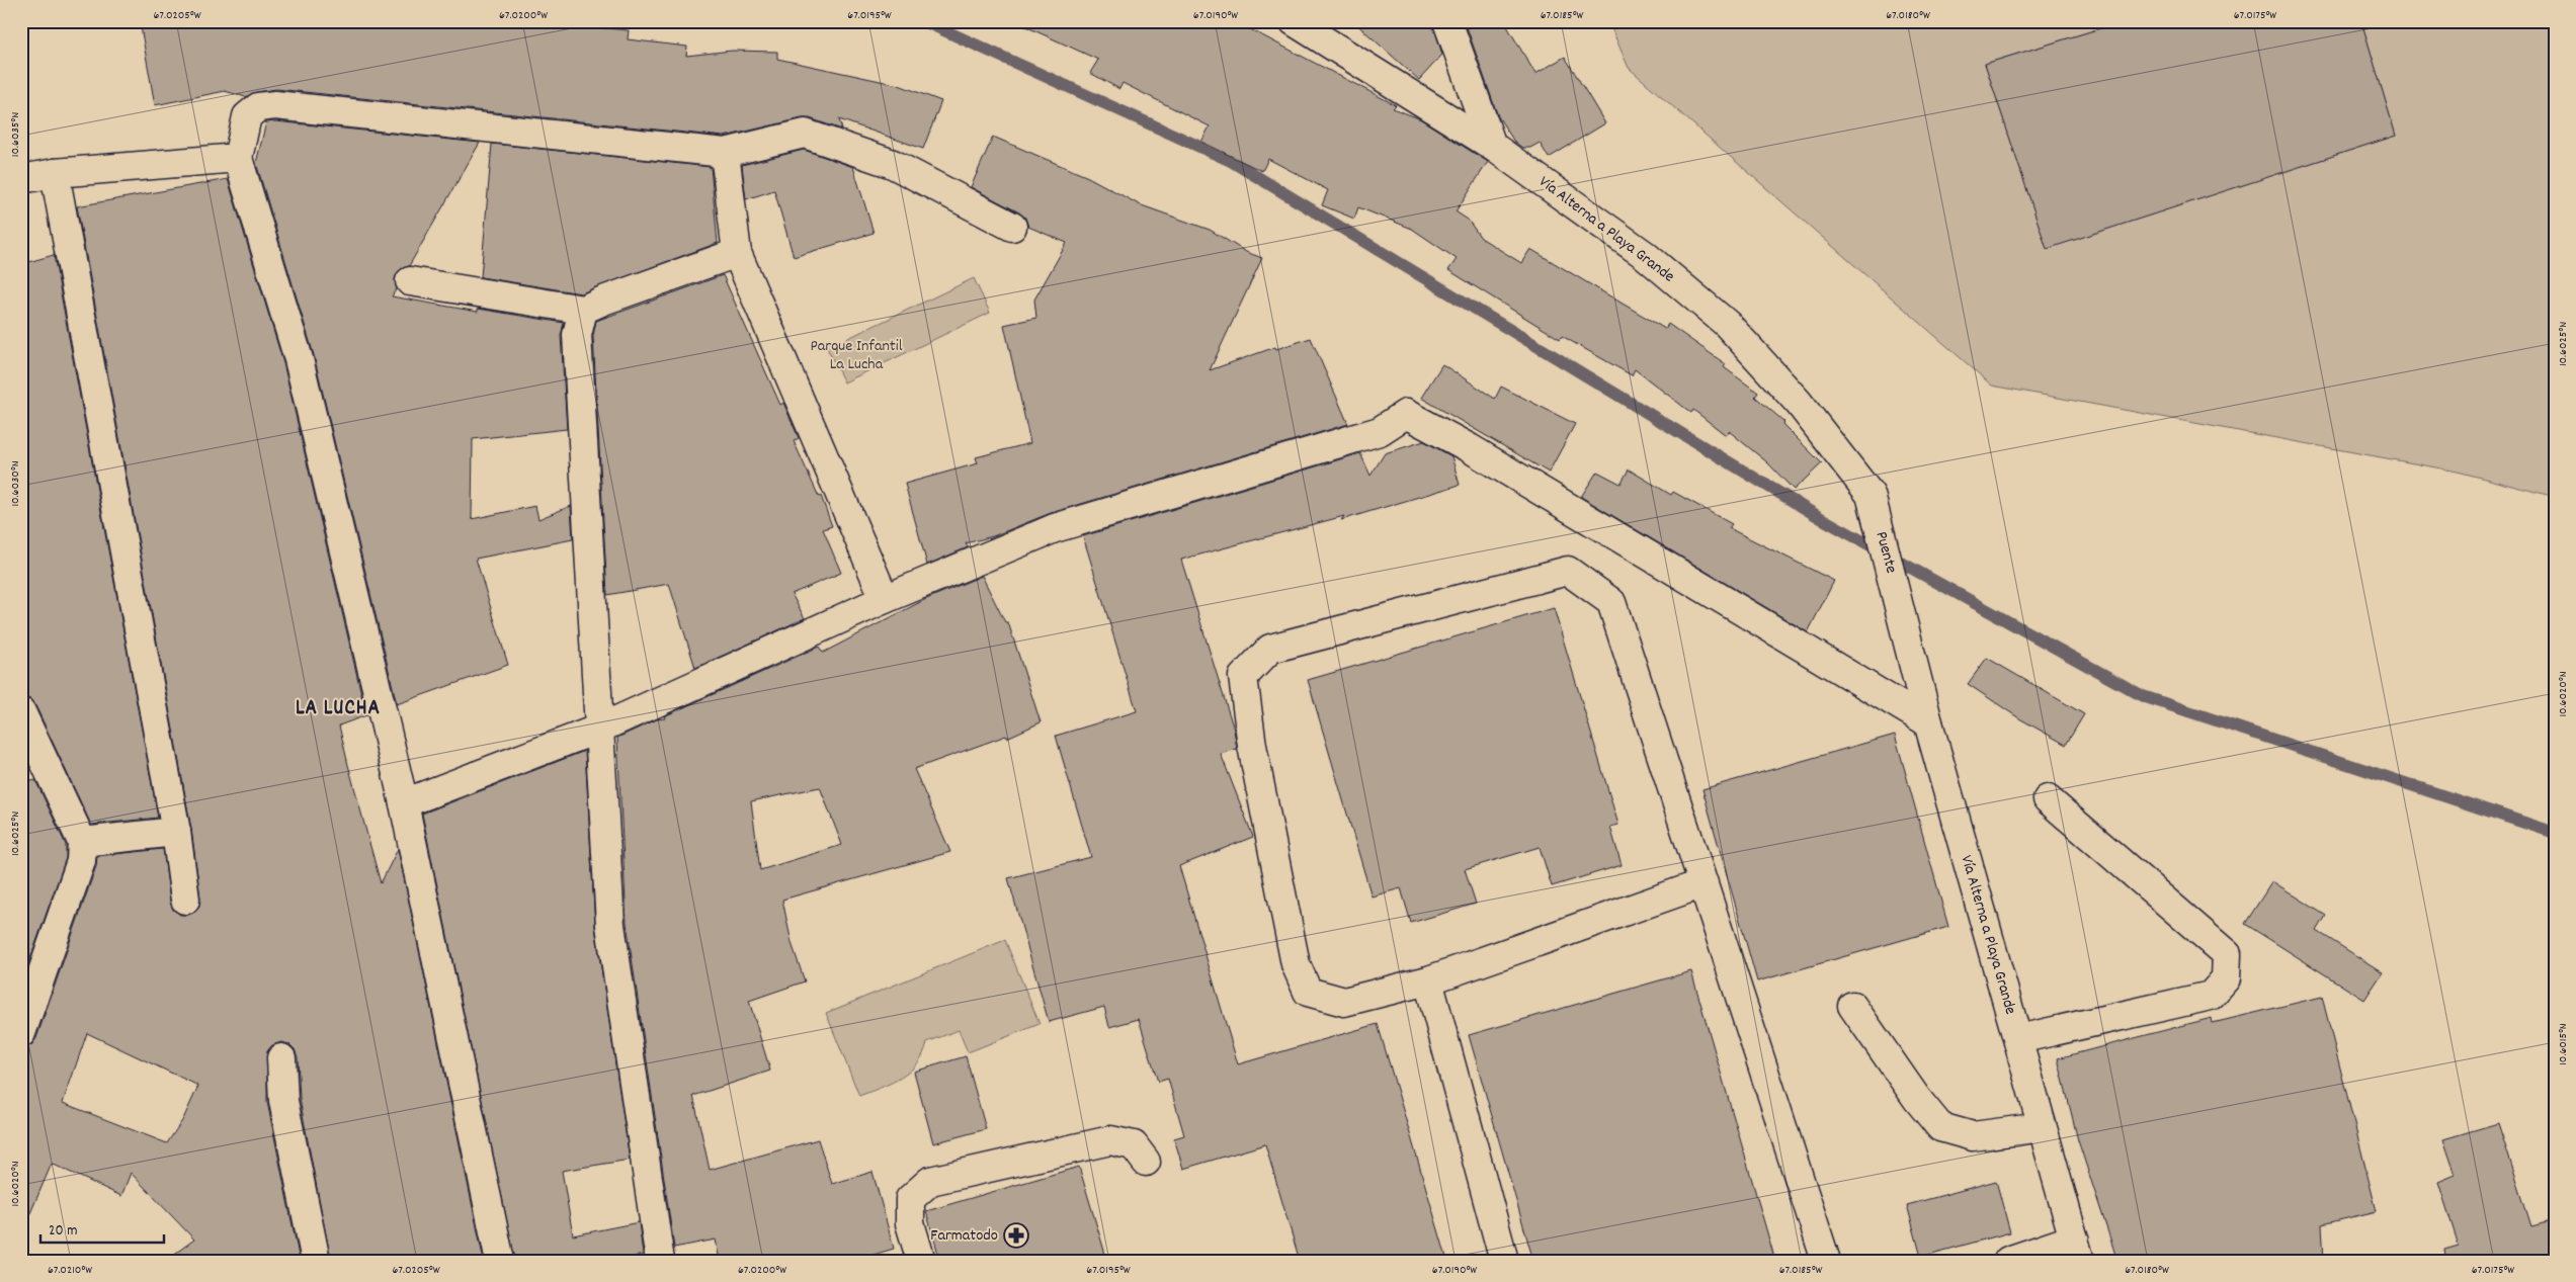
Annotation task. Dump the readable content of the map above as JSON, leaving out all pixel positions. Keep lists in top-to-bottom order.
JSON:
{
  "streets": {
    "street": ["Vía Alterna a Playa Grande", "Puente"]
  },
  "crossings": [
    ["Vía Alterna a Playa Grande", "Puente"]
  ],
  "districts": ["LA LUCHA"],
  "parks": ["Parque Infantil La Lucha"],
  "places": {
    "pharmacy": ["Farmatodo"]
  },
  "scale_bar": "20 m",
  "coordinates": [
    "67.0205°W",
    "67.0200°W",
    "67.0195°W",
    "67.0190°W",
    "67.0185°W",
    "67.0180°W",
    "67.0175°W",
    "10.6035°N",
    "10.6025°N",
    "10.6030°N",
    "10.6020°N",
    "10.6015°N",
    "67.0210°W"
  ]
}
